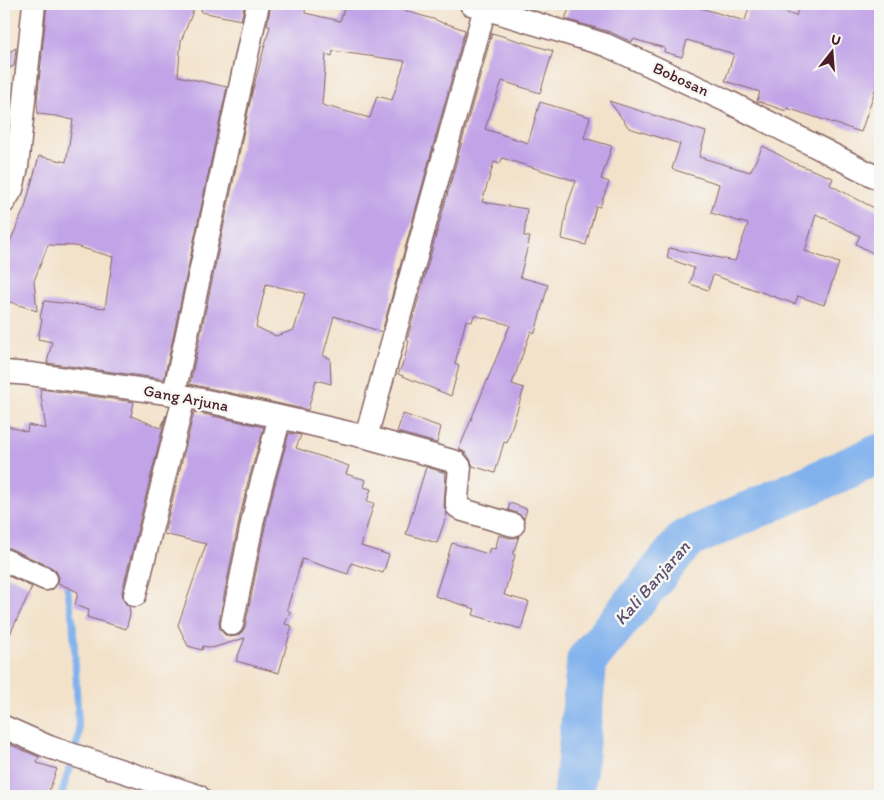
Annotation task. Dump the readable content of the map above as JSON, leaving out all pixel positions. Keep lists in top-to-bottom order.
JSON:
{
  "streets": {
    "street": ["Bobosan", "Gang Arjuna"]
  },
  "water": ["Kali Banjaran"],
  "north": "top"
}
